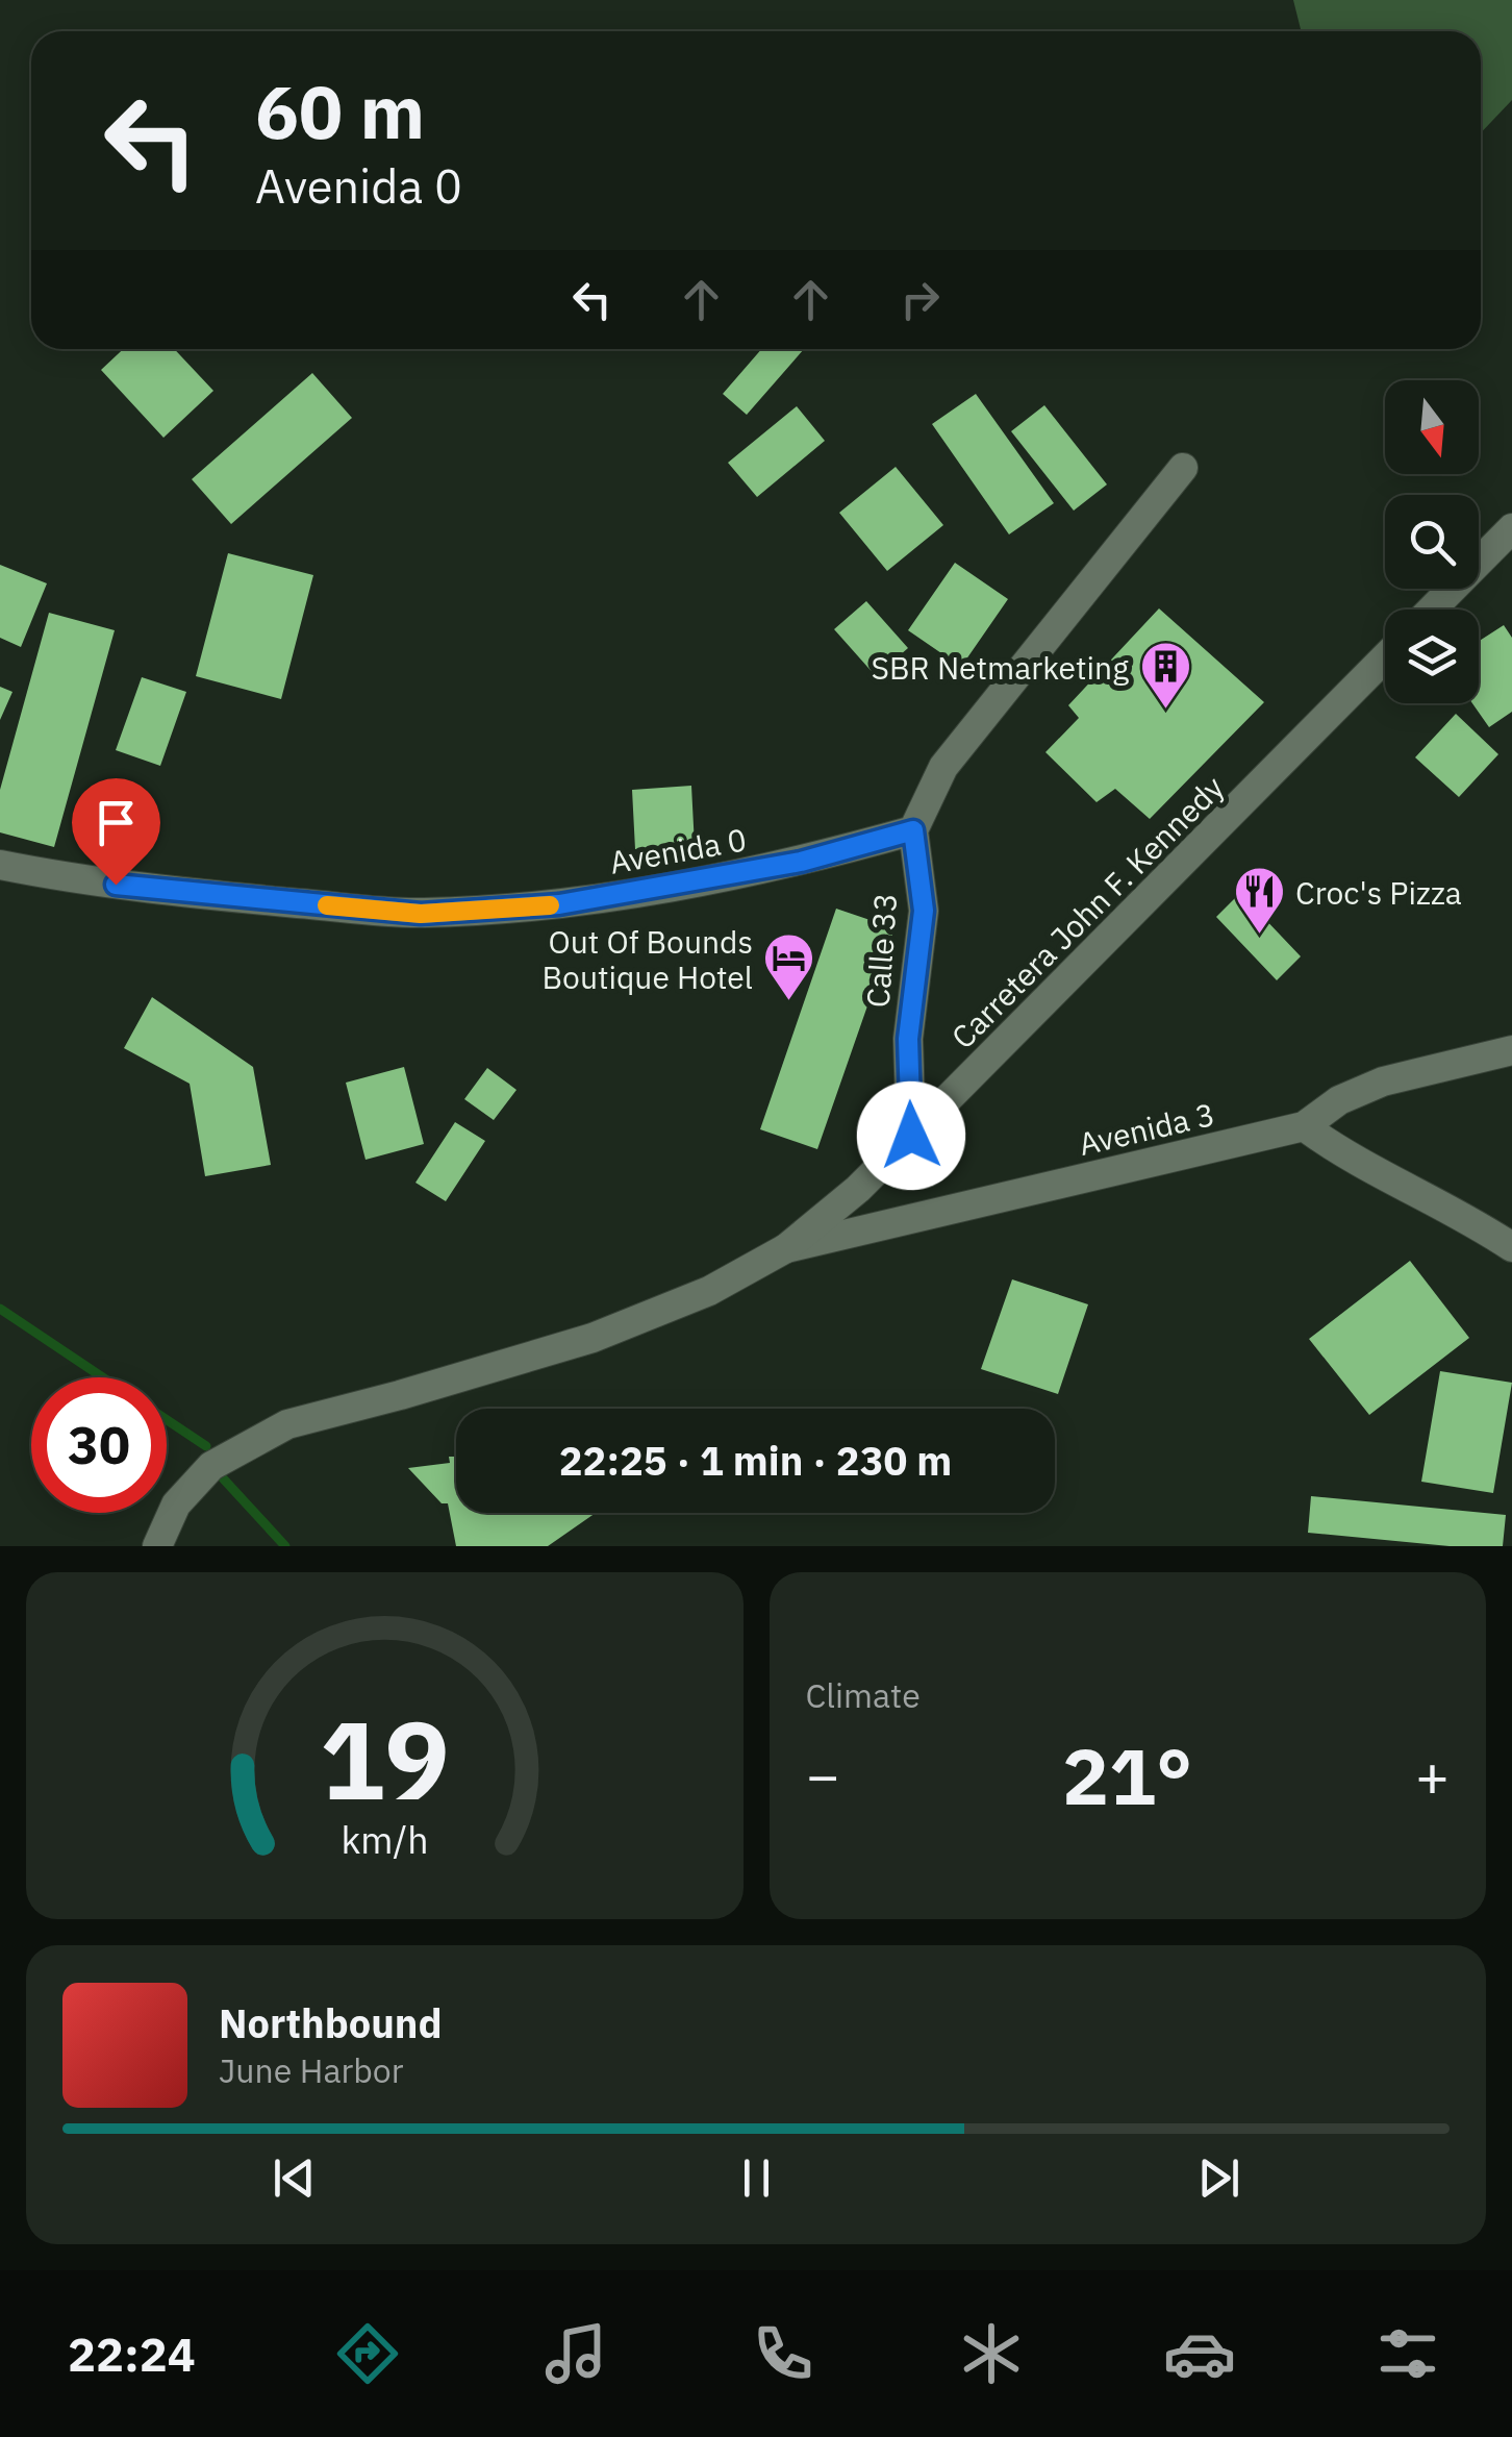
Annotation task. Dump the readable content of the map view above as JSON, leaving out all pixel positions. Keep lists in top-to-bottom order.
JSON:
{
  "streets": {
    "street": [
      "Avenida 0",
      "Carretera John F. Kennedy",
      "Calle 33",
      "Avenida 3"
    ]
  },
  "crossings": [
    ["Avenida 0", "Calle 33"],
    ["Carretera John F. Kennedy", "Calle 33"],
    ["Carretera John F. Kennedy", "Avenida 3"]
  ],
  "places": {
    "building": ["SBR Netmarketing"],
    "restaurant": ["Croc's Pizza"],
    "hotel": ["Out Of Bounds Boutique Hotel"]
  },
  "north": "bottom",
  "page": {
    "turn": ["60 m", "Avenida 0"],
    "limit": "30",
    "trip": "22:25 · 1 min · 230 m",
    "tile": "Climate",
    "heat": ["−", "21°", "+"],
    "song": ["Northbound", "June Harbor"],
    "tabs": "22:24",
    "gauge": ["19", "km/h"]
  }
}
